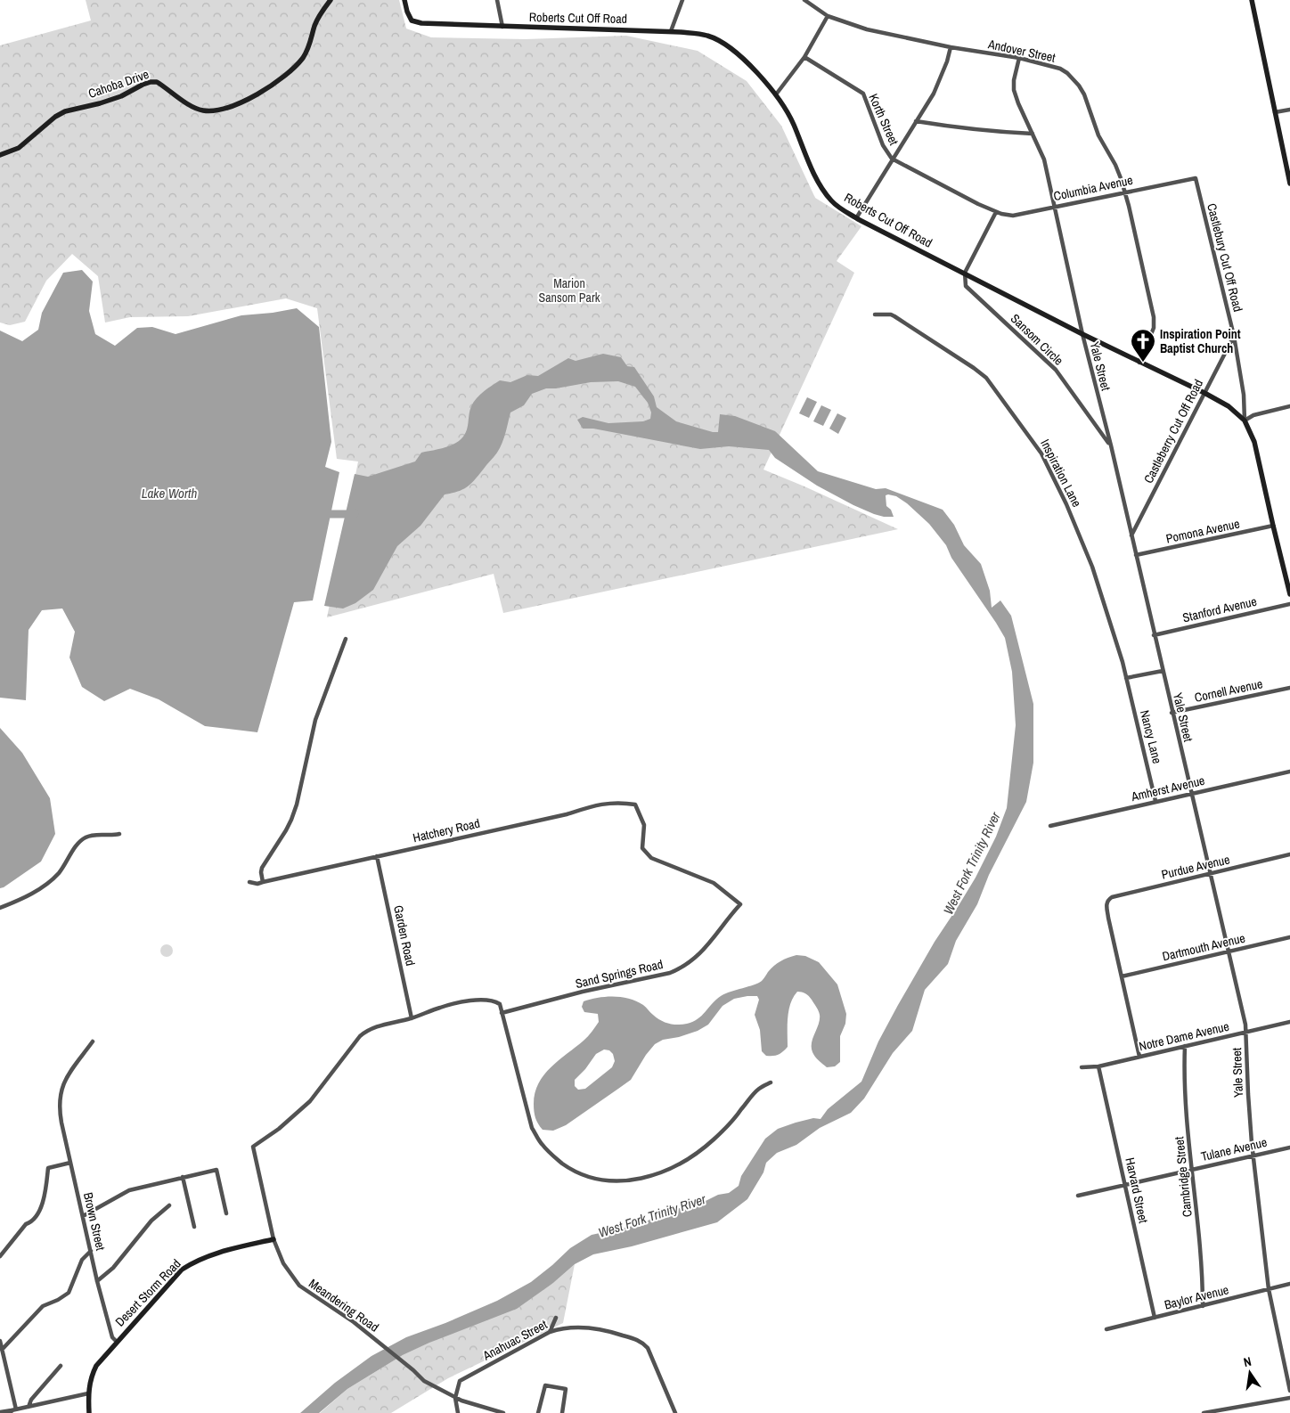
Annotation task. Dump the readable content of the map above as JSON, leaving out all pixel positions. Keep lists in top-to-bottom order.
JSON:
{
  "streets": {
    "street": [
      "Roberts Cut Off Road",
      "Andover Street",
      "Cahoba Drive",
      "Korth Street",
      "Columbia Avenue",
      "Castlebury Cut Off Road",
      "Sansom Circle",
      "Yale Street",
      "Castleberry Cut Off Road",
      "Inspiration Lane",
      "Pomona Avenue",
      "Stanford Avenue",
      "Cornell Avenue",
      "Nancy Lane",
      "Amherst Avenue",
      "Hatchery Road",
      "Purdue Avenue",
      "Garden Road",
      "Dartmouth Avenue",
      "Sand Springs Road",
      "Notre Dame Avenue",
      "Tulane Avenue",
      "Cambridge Street",
      "Harvard Street",
      "Brown Street",
      "Desert Storm Road",
      "Baylor Avenue",
      "Meandering Road",
      "Anahuac Street"
    ]
  },
  "crossings": [
    ["Roberts Cut Off Road", "Andover Street"],
    ["Roberts Cut Off Road", "Castlebury Cut Off Road"],
    ["Roberts Cut Off Road", "Sansom Circle"],
    ["Roberts Cut Off Road", "Yale Street"],
    ["Roberts Cut Off Road", "Castleberry Cut Off Road"],
    ["Roberts Cut Off Road", "Pomona Avenue"],
    ["Andover Street", "Columbia Avenue"],
    ["Andover Street", "Yale Street"],
    ["Korth Street", "Columbia Avenue"],
    ["Columbia Avenue", "Castlebury Cut Off Road"],
    ["Columbia Avenue", "Yale Street"],
    ["Castlebury Cut Off Road", "Castleberry Cut Off Road"],
    ["Sansom Circle", "Yale Street"],
    ["Yale Street", "Castleberry Cut Off Road"],
    ["Yale Street", "Pomona Avenue"],
    ["Yale Street", "Stanford Avenue"],
    ["Yale Street", "Cornell Avenue"],
    ["Yale Street", "Amherst Avenue"],
    ["Yale Street", "Purdue Avenue"],
    ["Yale Street", "Dartmouth Avenue"],
    ["Yale Street", "Notre Dame Avenue"],
    ["Yale Street", "Tulane Avenue"],
    ["Yale Street", "Baylor Avenue"],
    ["Inspiration Lane", "Nancy Lane"],
    ["Nancy Lane", "Amherst Avenue"],
    ["Hatchery Road", "Garden Road"],
    ["Hatchery Road", "Sand Springs Road"],
    ["Purdue Avenue", "Dartmouth Avenue"],
    ["Garden Road", "Meandering Road"],
    ["Notre Dame Avenue", "Cambridge Street"],
    ["Notre Dame Avenue", "Harvard Street"],
    ["Tulane Avenue", "Cambridge Street"],
    ["Tulane Avenue", "Harvard Street"],
    ["Cambridge Street", "Baylor Avenue"],
    ["Harvard Street", "Baylor Avenue"],
    ["Brown Street", "Desert Storm Road"],
    ["Desert Storm Road", "Meandering Road"],
    ["Meandering Road", "Anahuac Street"]
  ],
  "water": ["Lake Worth", "West Fork Trinity River"],
  "parks": ["Marion Sansom Park"],
  "places": {
    "church": ["Inspiration Point Baptist Church"]
  },
  "north": "top"
}
